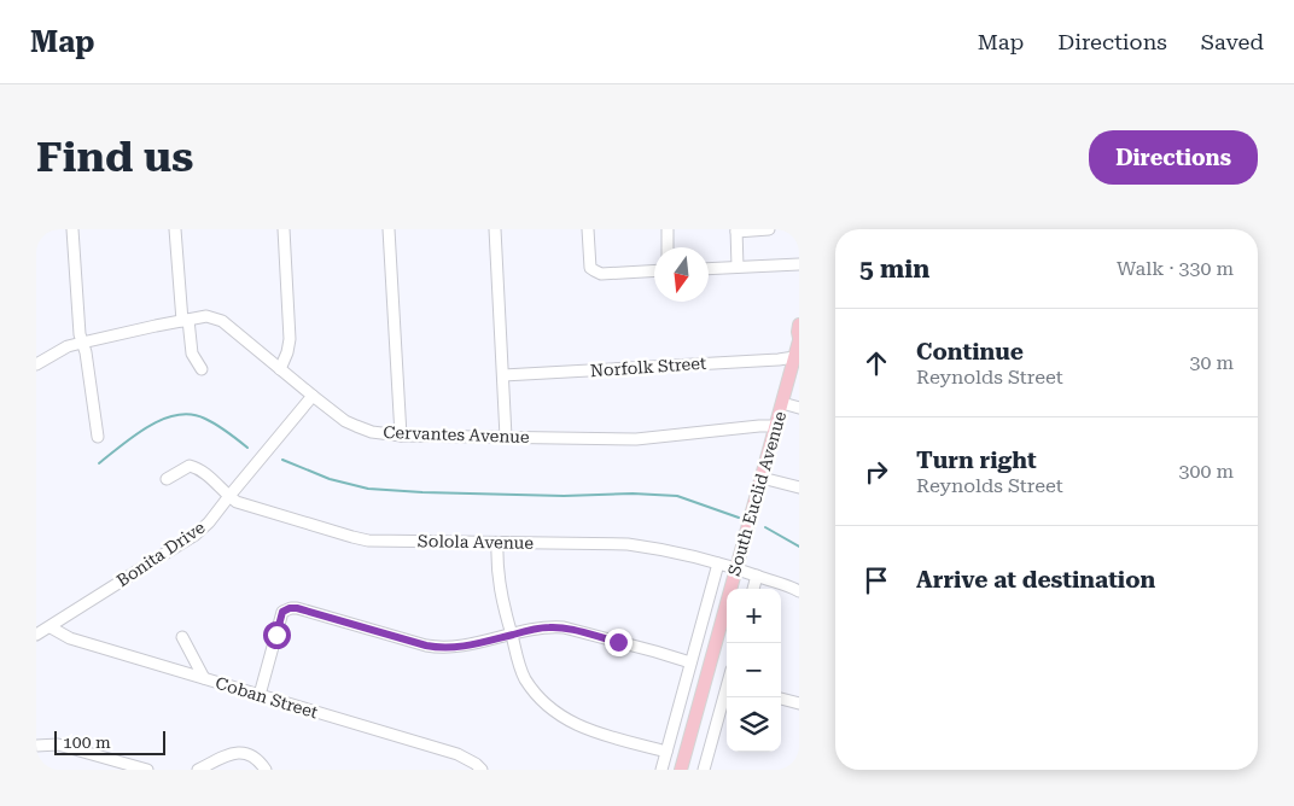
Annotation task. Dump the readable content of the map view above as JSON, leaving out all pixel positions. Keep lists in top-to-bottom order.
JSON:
{
  "streets": {
    "main road": ["South Euclid Avenue"],
    "street": [
      "Norfolk Street",
      "Cervantes Avenue",
      "Solola Avenue",
      "Bonita Drive",
      "Coban Street"
    ]
  },
  "crossings": [
    ["Norfolk Street", "South Euclid Avenue"],
    ["Cervantes Avenue", "South Euclid Avenue"],
    ["Cervantes Avenue", "Bonita Drive"],
    ["South Euclid Avenue", "Solola Avenue"],
    ["Solola Avenue", "Bonita Drive"],
    ["Bonita Drive", "Coban Street"]
  ],
  "scale_bar": "100 m",
  "north": "bottom",
  "page": {
    "header": "Map",
    "nav": ["Map", "Directions", "Saved"],
    "buttons": "Directions",
    "title": "Find us",
    "heading": ["5 min", "Walk · 330 m"],
    "list": [
      ["Continue", "Reynolds Street", "30 m"],
      ["Turn right", "Reynolds Street", "300 m"],
      "Arrive at destination"
    ],
    "map_buttons": ["+", "−"],
    "scale": "100 m"
  }
}
